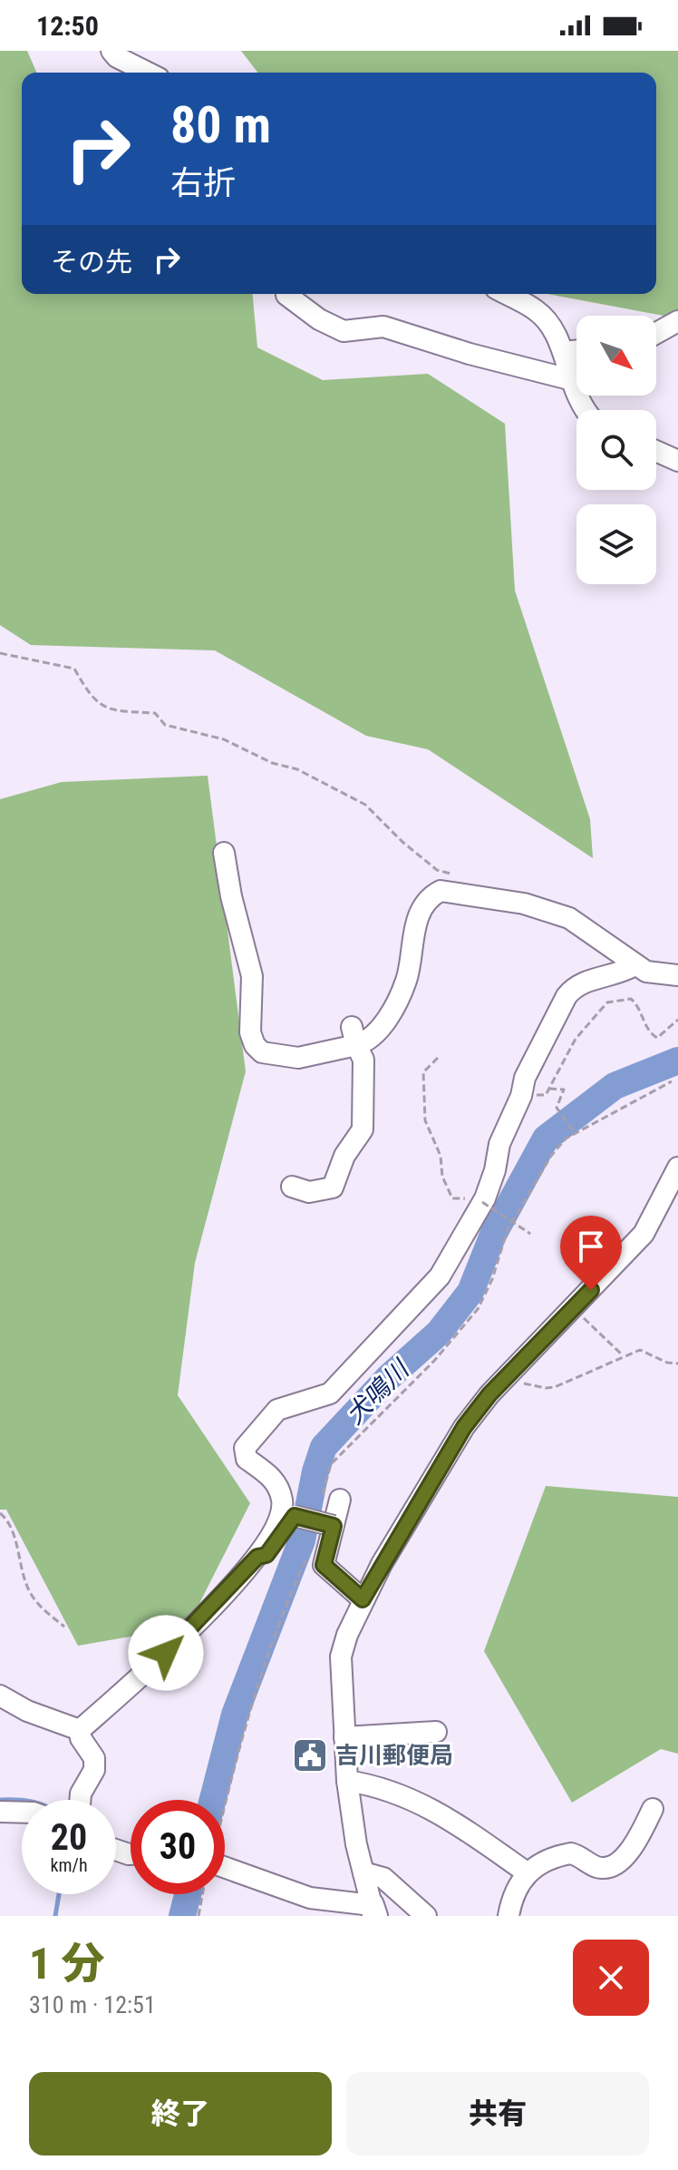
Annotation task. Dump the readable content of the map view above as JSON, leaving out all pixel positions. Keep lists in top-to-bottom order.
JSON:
{
  "water": ["犬鳴川"],
  "places": {
    "public building": ["吉川郵便局"]
  },
  "north": "bottom right",
  "page": {
    "status": "12:50",
    "turn": ["80 m", "右折"],
    "then": "その先",
    "speed": "20 km/h",
    "limit": "30",
    "heading": ["1 分", "310 m · 12:51"],
    "buttons": ["終了", "共有"]
  }
}
